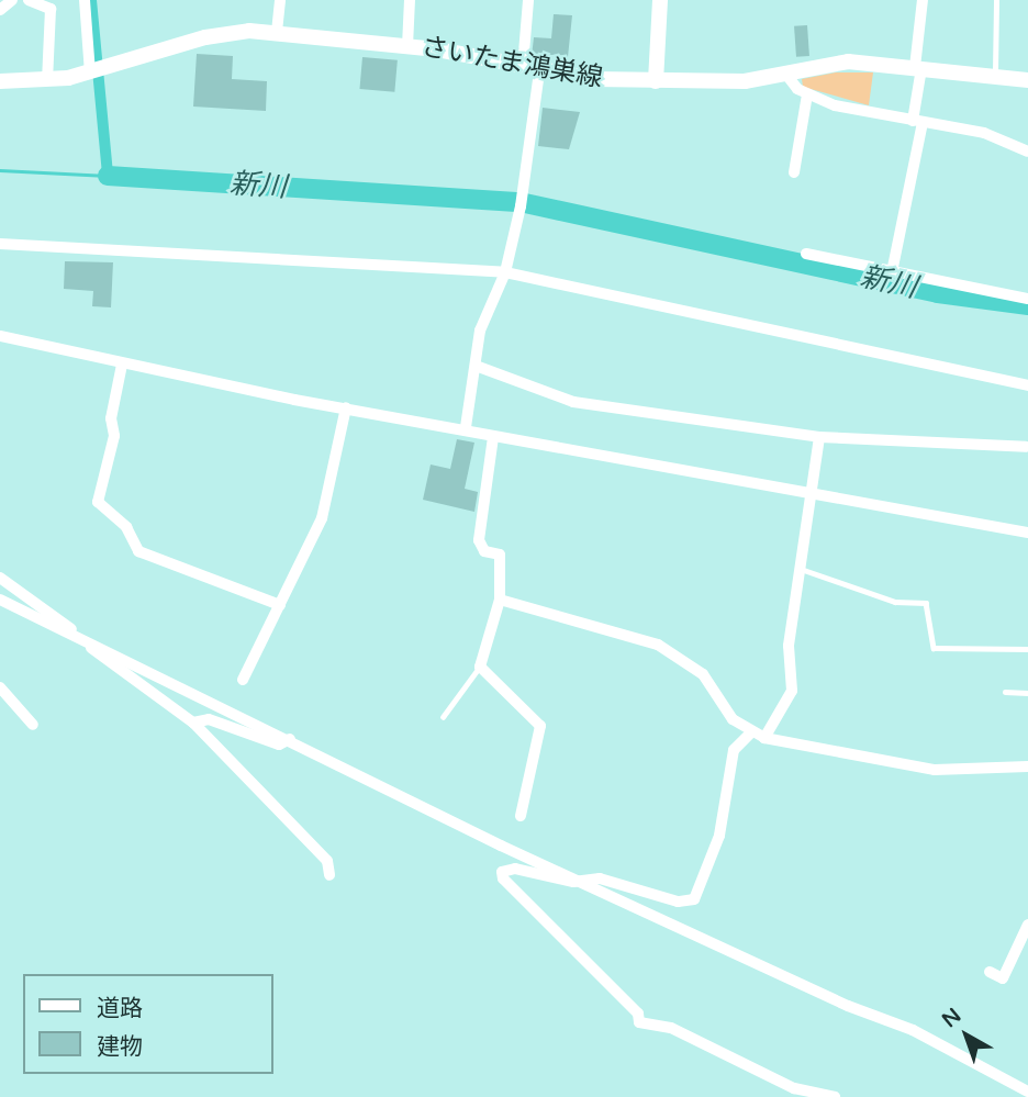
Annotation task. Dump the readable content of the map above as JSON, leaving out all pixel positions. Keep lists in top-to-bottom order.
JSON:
{
  "streets": {
    "main road": ["さいたま鴻巣線"]
  },
  "water": ["新川"],
  "legend": ["道路", "建物"],
  "north": "top left"
}
